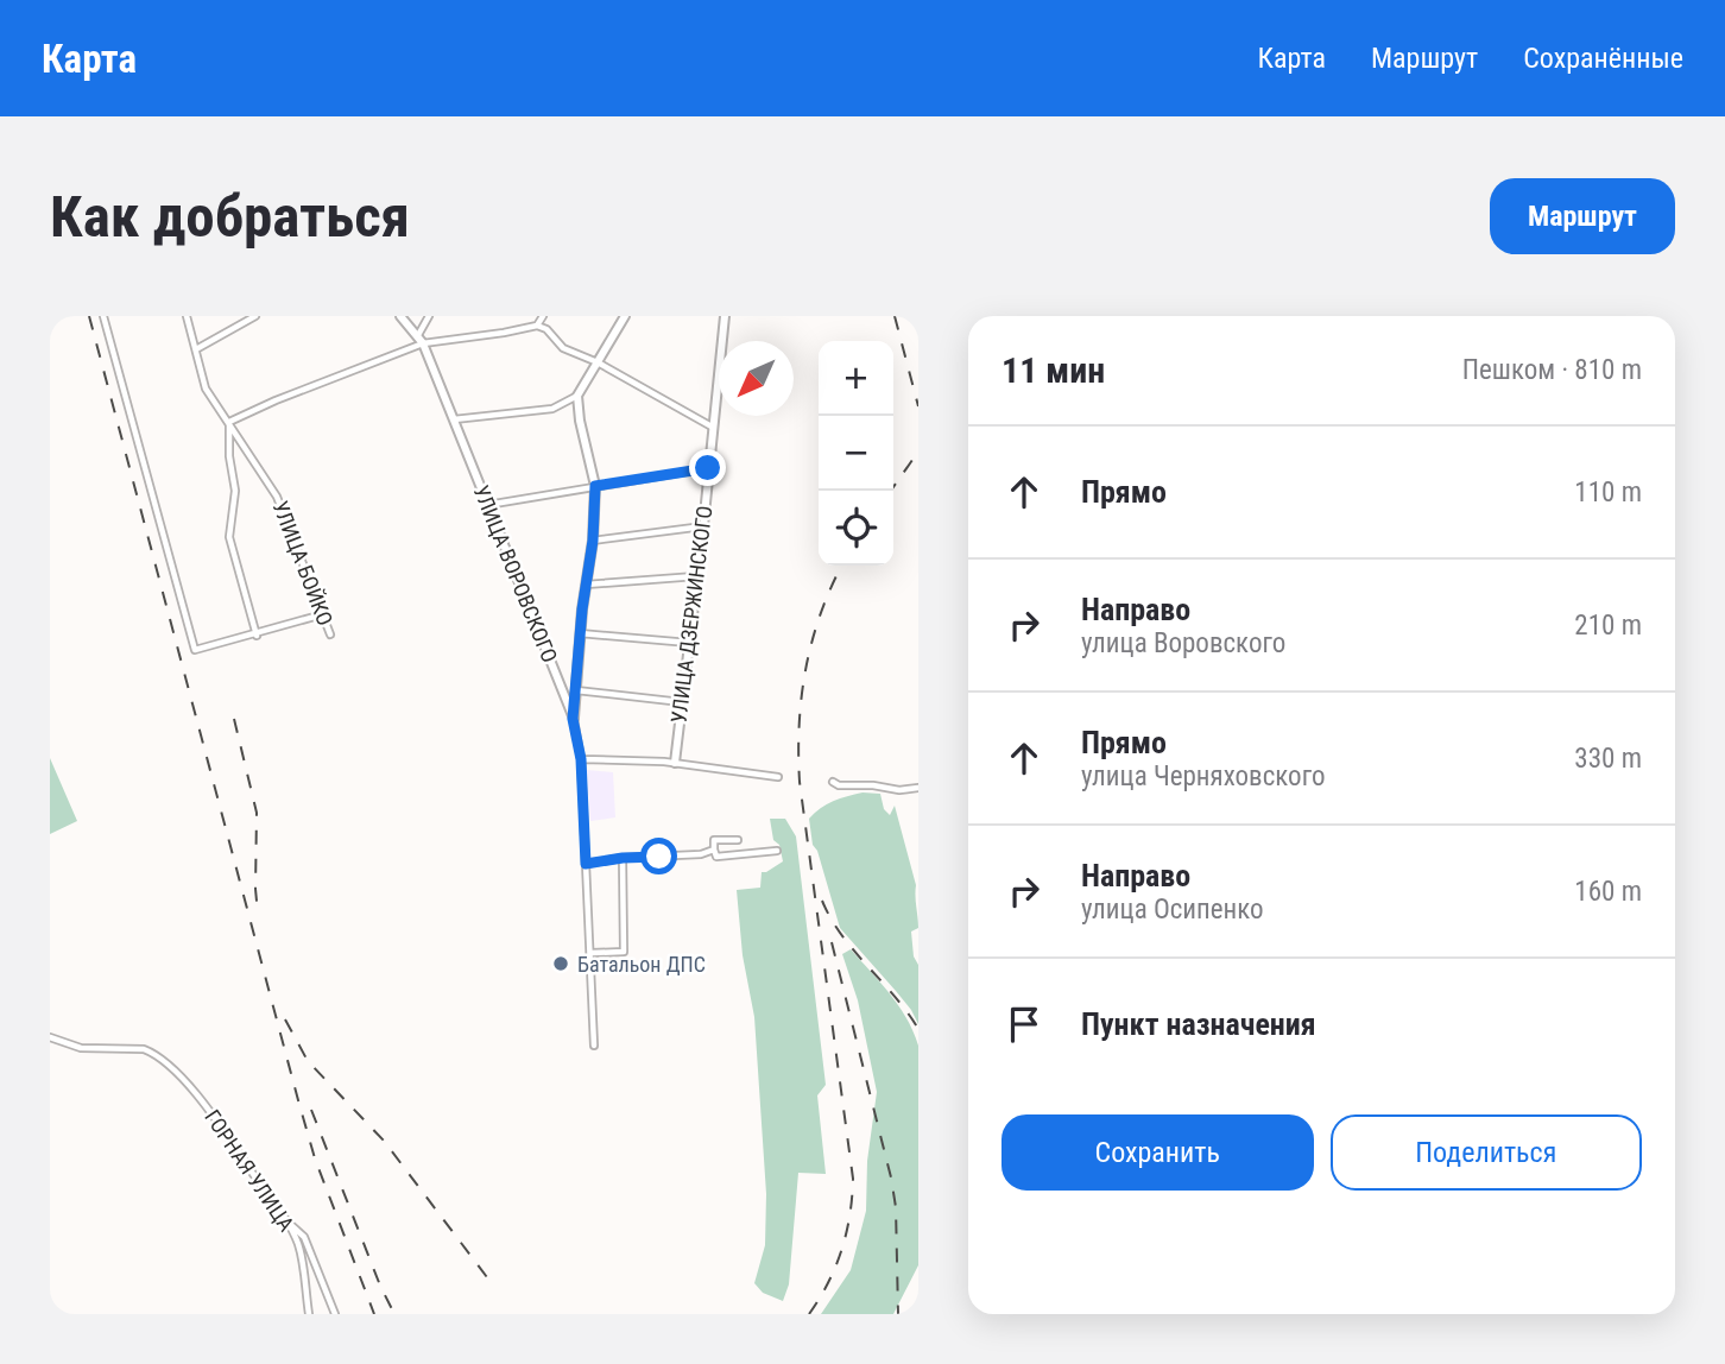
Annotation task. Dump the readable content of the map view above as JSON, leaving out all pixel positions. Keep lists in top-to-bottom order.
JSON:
{
  "streets": {
    "street": [
      "УЛИЦА БОЙКО",
      "УЛИЦА ВОРОВСКОГО",
      "УЛИЦА ДЗЕРЖИНСКОГО",
      "ГОРНАЯ УЛИЦА"
    ]
  },
  "places": ["Батальон ДПС"],
  "north": "bottom left",
  "page": {
    "header": "Карта",
    "nav": ["Карта", "Маршрут", "Сохранённые"],
    "buttons": [
      "Маршрут",
      ["Сохранить", "Поделиться"]
    ],
    "title": "Как добраться",
    "heading": ["11 мин", "Пешком · 810 m"],
    "map_buttons": ["+", "−"],
    "list": [
      ["Прямо", "110 m"],
      ["Направо", "улица Воровского", "210 m"],
      ["Прямо", "улица Черняховского", "330 m"],
      ["Направо", "улица Осипенко", "160 m"],
      "Пункт назначения"
    ]
  }
}
